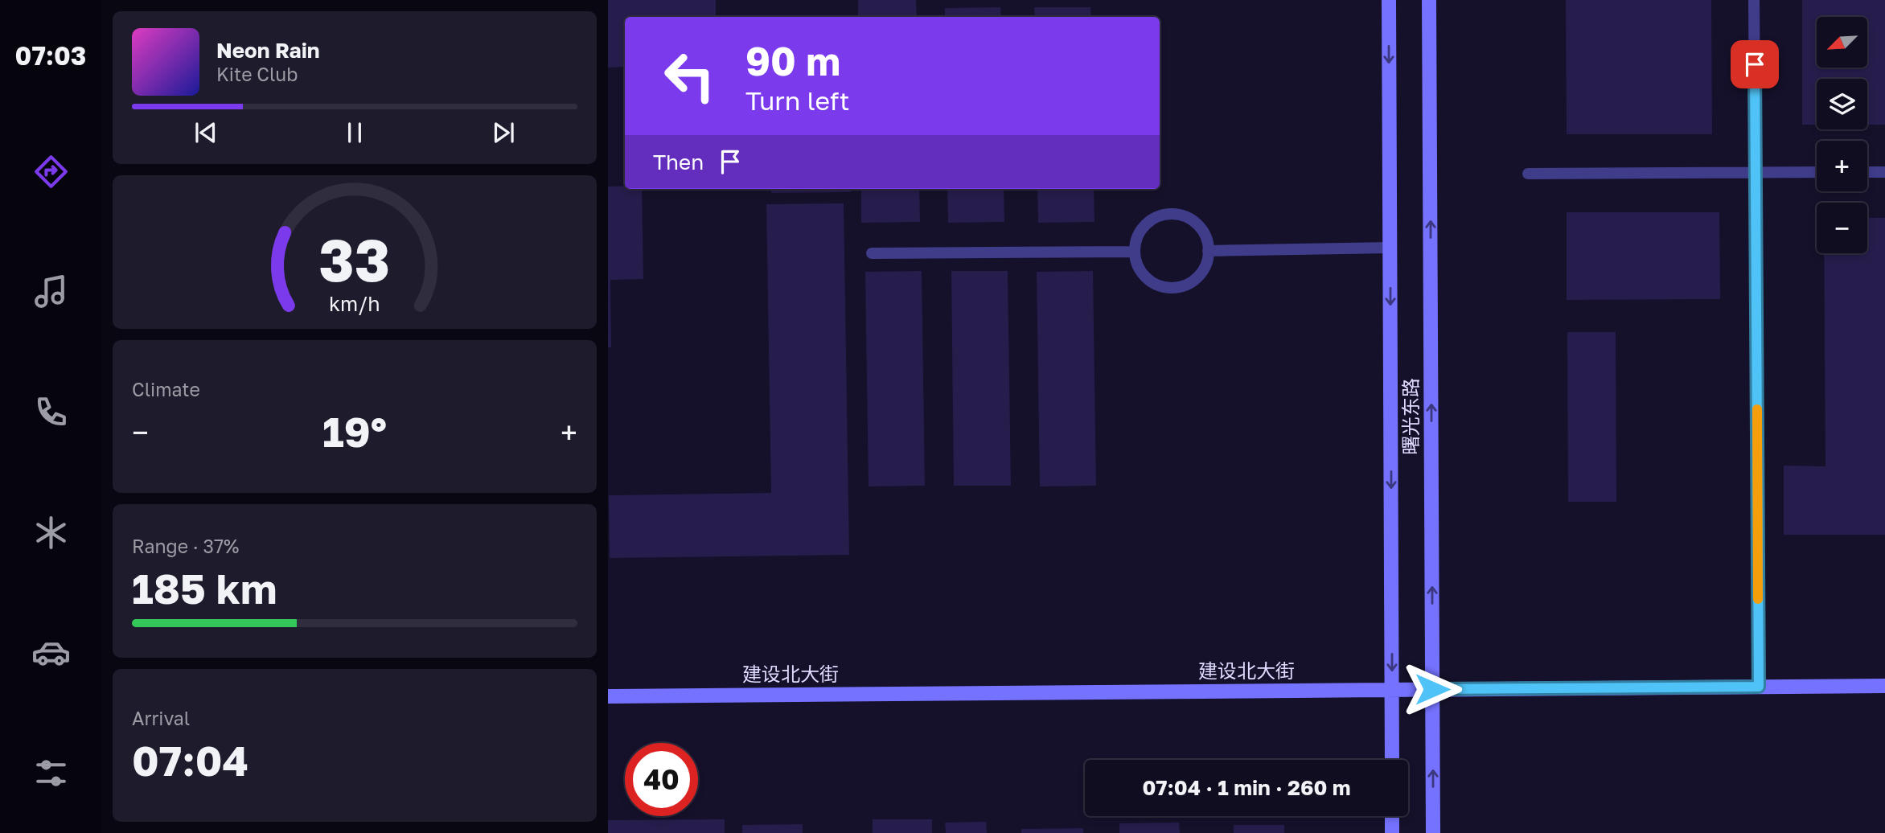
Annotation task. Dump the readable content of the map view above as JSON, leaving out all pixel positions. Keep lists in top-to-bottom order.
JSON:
{
  "streets": {
    "main road": ["曙光东路", "建设北大街"]
  },
  "crossings": [
    ["曙光东路", "建设北大街"]
  ],
  "north": "bottom left",
  "page": {
    "tabs": "07:03",
    "map_buttons": ["+", "−"],
    "turn": ["90 m", "Turn left"],
    "song": ["Neon Rain", "Kite Club"],
    "then": "Then",
    "tile": [
      "Climate",
      ["Range · 37%", "185 km"],
      ["Arrival", "07:04"]
    ],
    "heat": ["−", "19°", "+"],
    "limit": "40",
    "trip": "07:04 · 1 min · 260 m",
    "gauge": ["33", "km/h"]
  }
}
